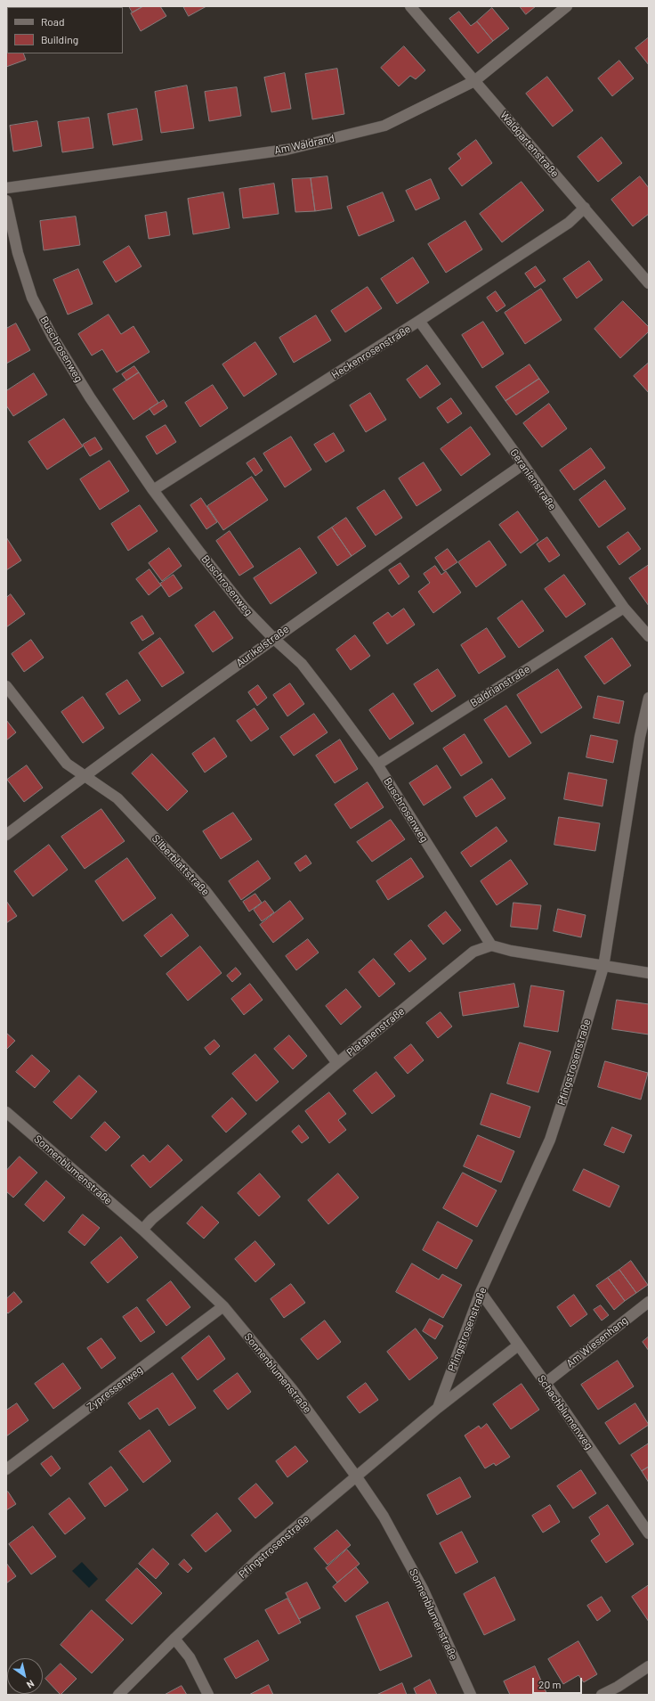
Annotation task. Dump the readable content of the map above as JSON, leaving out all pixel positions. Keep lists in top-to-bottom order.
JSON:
{
  "streets": {
    "street": [
      "Am Waldrand",
      "Waldgartenstraße",
      "Buschrosenweg",
      "Heckenrosenstraße",
      "Geranienstraße",
      "Aurikelstraße",
      "Baldrianstraße",
      "Silberblattstraße",
      "Platanenstraße",
      "Pfingstrosenstraße",
      "Sonnenblumenstraße",
      "Am Wiesenhang",
      "Zypressenweg",
      "Schachblumenweg"
    ]
  },
  "crossings": [
    ["Am Waldrand", "Waldgartenstraße"],
    ["Waldgartenstraße", "Heckenrosenstraße"],
    ["Buschrosenweg", "Heckenrosenstraße"],
    ["Buschrosenweg", "Aurikelstraße"],
    ["Buschrosenweg", "Baldrianstraße"],
    ["Buschrosenweg", "Platanenstraße"],
    ["Heckenrosenstraße", "Geranienstraße"],
    ["Geranienstraße", "Aurikelstraße"],
    ["Geranienstraße", "Baldrianstraße"],
    ["Aurikelstraße", "Silberblattstraße"],
    ["Silberblattstraße", "Platanenstraße"],
    ["Platanenstraße", "Sonnenblumenstraße"],
    ["Pfingstrosenstraße", "Sonnenblumenstraße"],
    ["Pfingstrosenstraße", "Schachblumenweg"],
    ["Sonnenblumenstraße", "Zypressenweg"],
    ["Am Wiesenhang", "Schachblumenweg"]
  ],
  "legend": ["Road", "Building"],
  "scale_bar": "20 m",
  "north": "bottom right"
}
